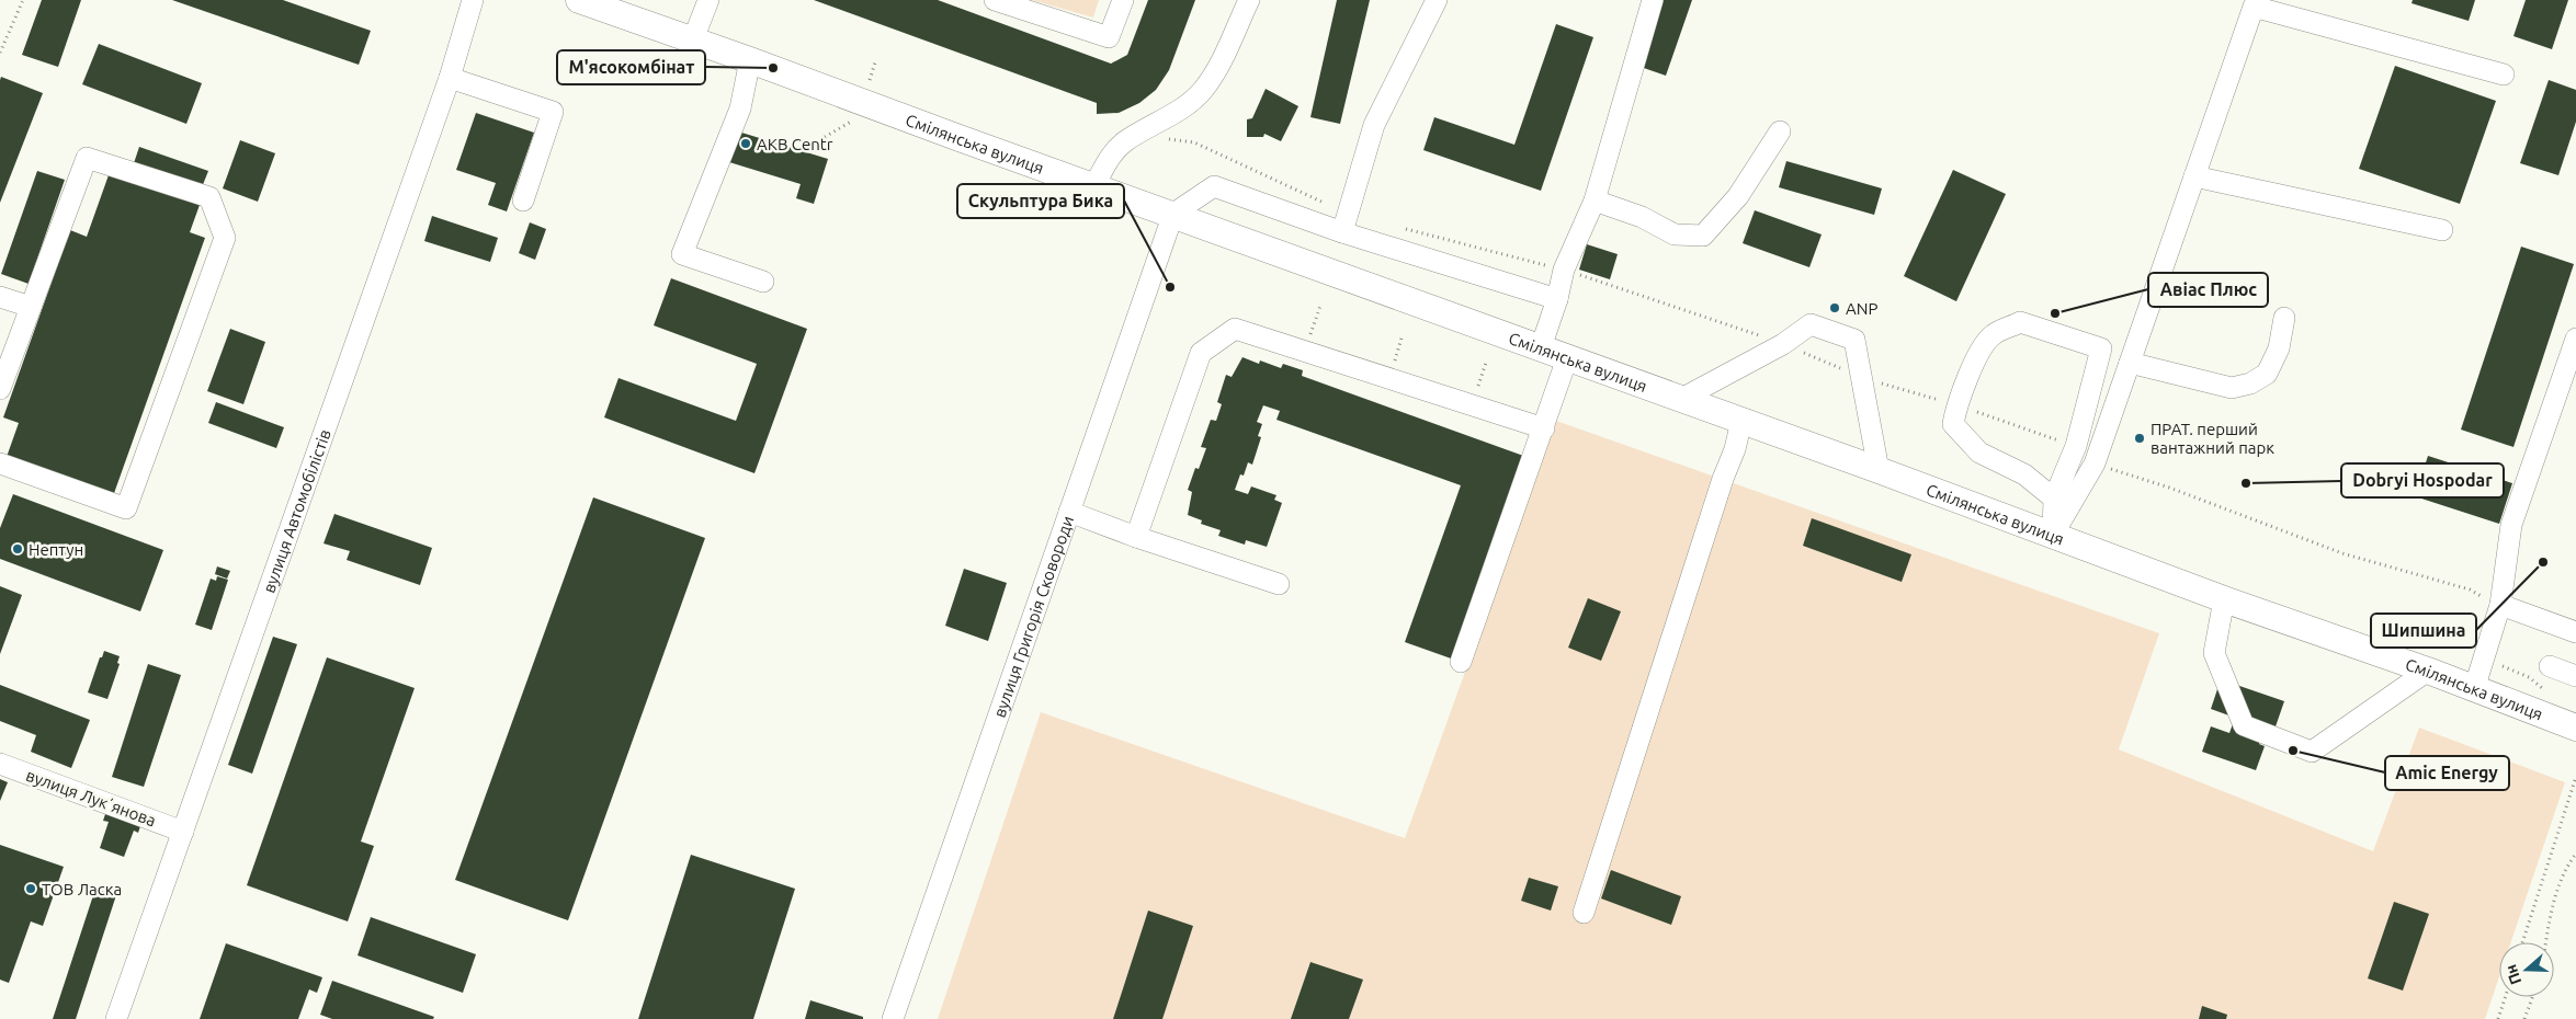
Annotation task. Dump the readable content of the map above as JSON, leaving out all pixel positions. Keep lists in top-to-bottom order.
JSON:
{
  "streets": {
    "main road": ["Смілянська вулиця"],
    "street": ["вулиця Автомобілістів", "вулиця Григорія Сковороди", "вулиця Лукʼянова"]
  },
  "crossings": [
    ["Смілянська вулиця", "вулиця Григорія Сковороди"],
    ["вулиця Автомобілістів", "вулиця Лукʼянова"]
  ],
  "places": [
    "М'ясокомбінат",
    "AKB Centr",
    "Cкульптура Бика",
    "ANP",
    "Авіас Плюс",
    "ПРАТ. перший вантажний парк",
    "Dobryi Hospodar",
    "Нептун",
    "Шипшина",
    "Amic Energy",
    "ТОВ Ласка"
  ],
  "north": "left"
}
